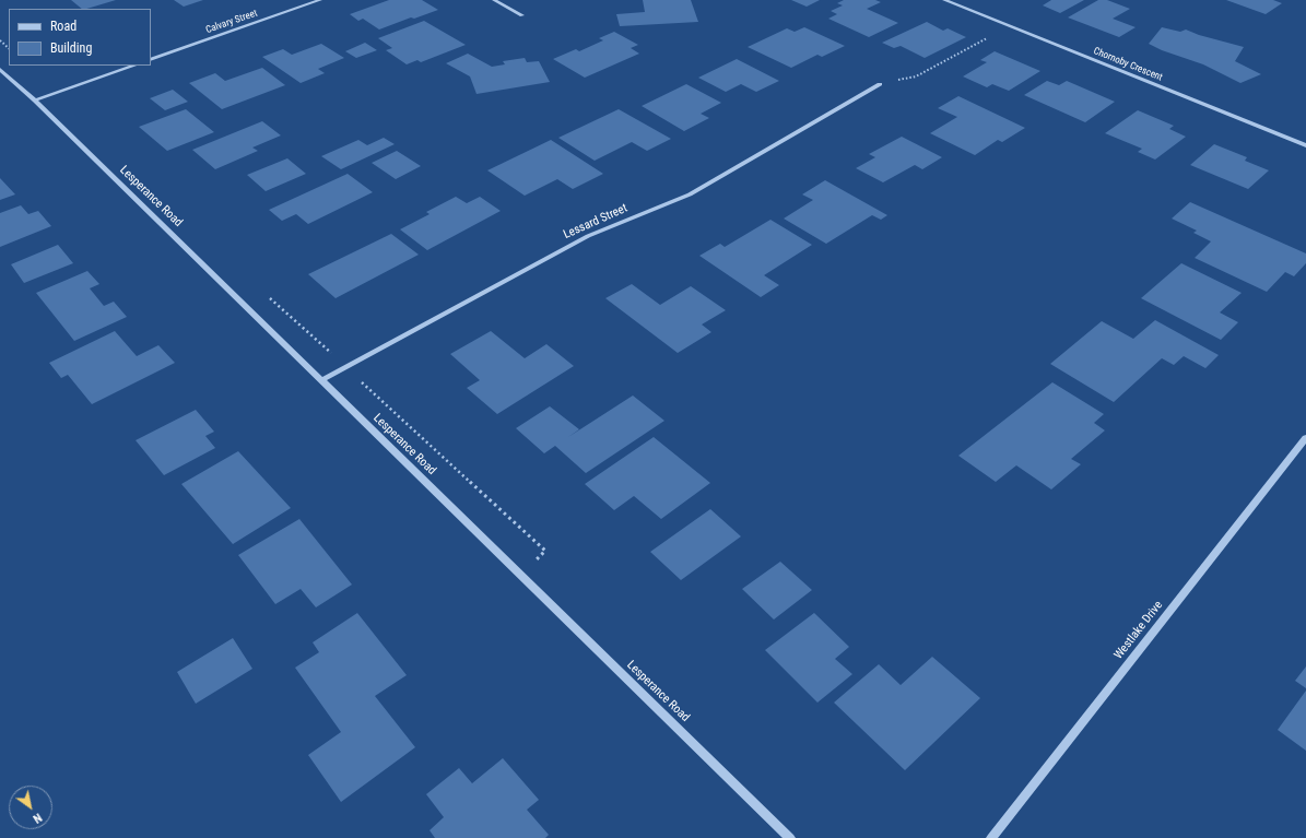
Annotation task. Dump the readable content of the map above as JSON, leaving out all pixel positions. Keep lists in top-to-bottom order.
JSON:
{
  "streets": {
    "street": [
      "Calvary Street",
      "Chornoby Crescent",
      "Lesperance Road",
      "Lessard Street",
      "Westlake Drive"
    ]
  },
  "crossings": [
    ["Lesperance Road", "Lessard Street"]
  ],
  "legend": ["Road", "Building"],
  "north": "bottom right"
}
